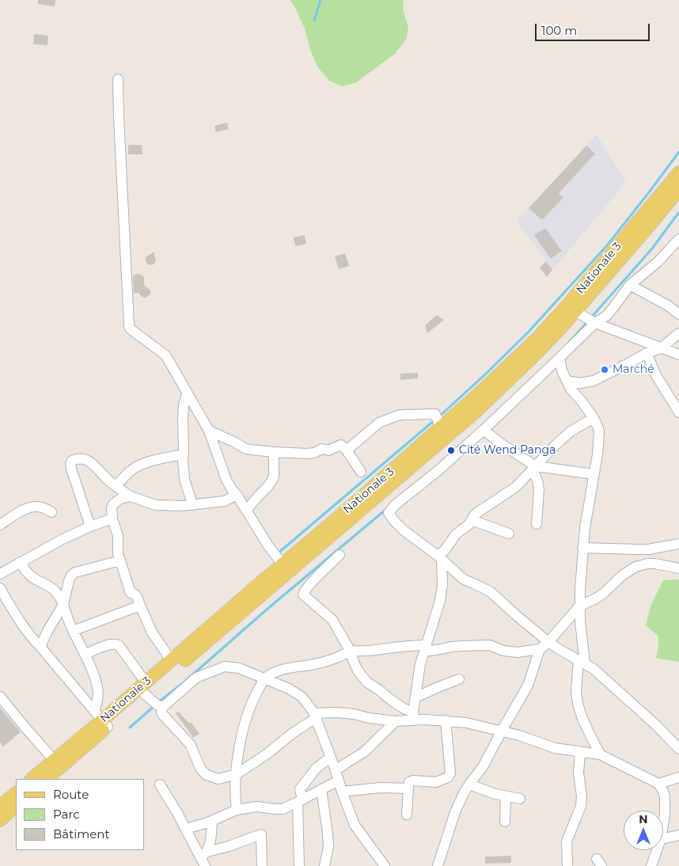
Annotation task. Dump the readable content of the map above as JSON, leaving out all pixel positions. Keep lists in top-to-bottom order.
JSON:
{
  "streets": {
    "main road": ["Nationale 3"]
  },
  "places": ["Marché", "Cité Wend Panga"],
  "legend": ["Route", "Parc", "Bâtiment"],
  "scale_bar": "100 m",
  "north": "top"
}
